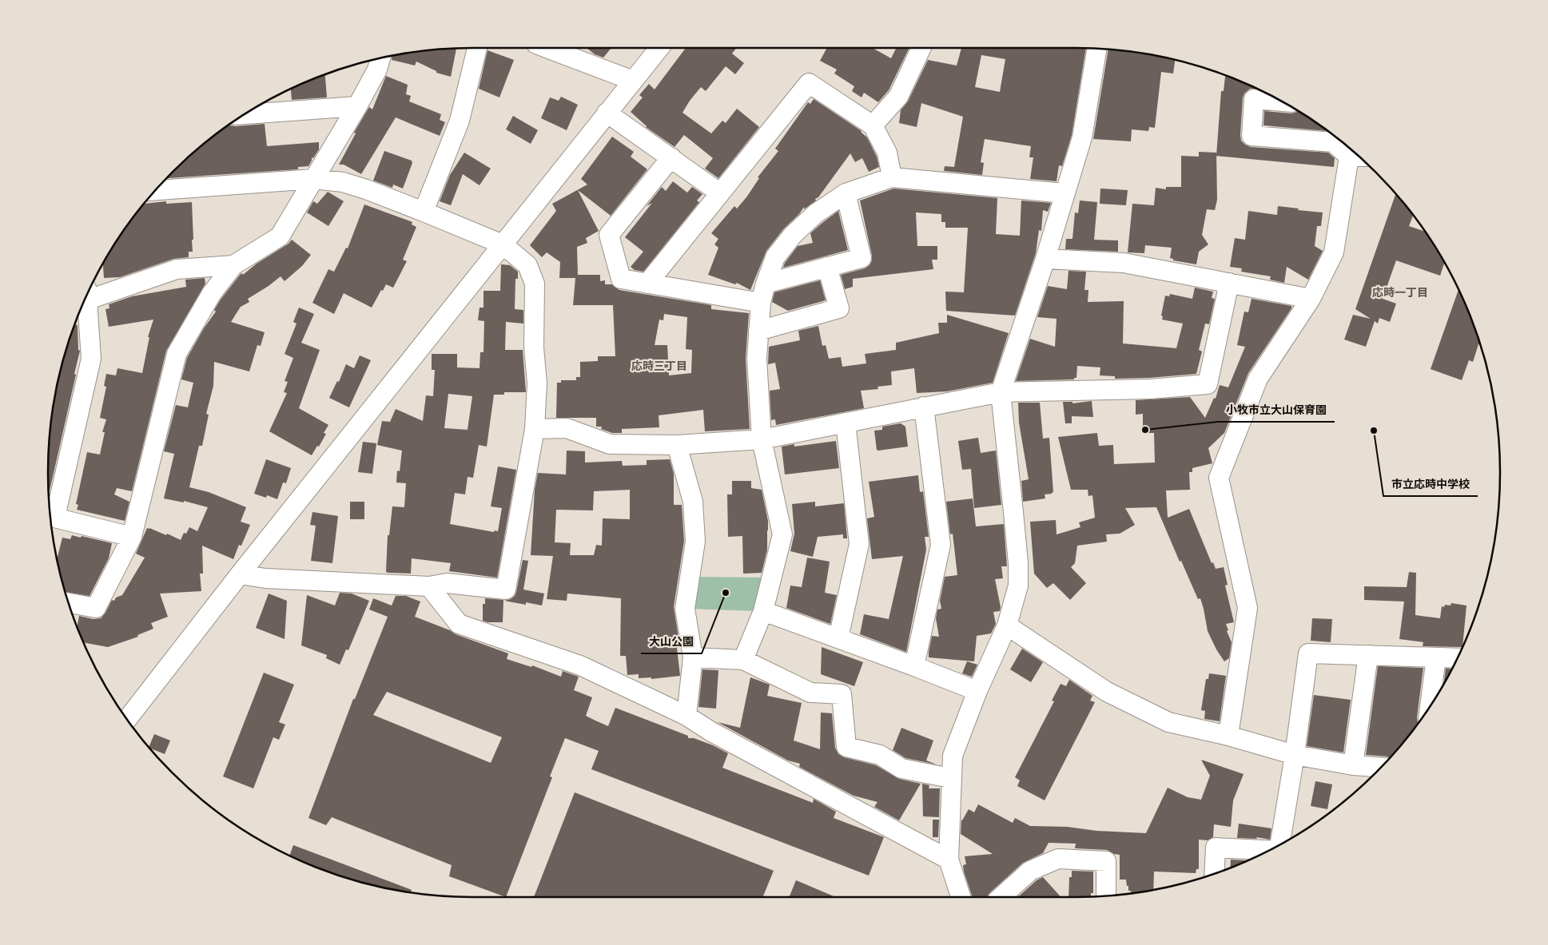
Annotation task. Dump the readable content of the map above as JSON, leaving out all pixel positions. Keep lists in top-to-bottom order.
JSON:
{
  "districts": ["応時一丁目", "応時三丁目"],
  "places": ["小牧市立大山保育園", "市立応時中学校", "大山公園"]
}
